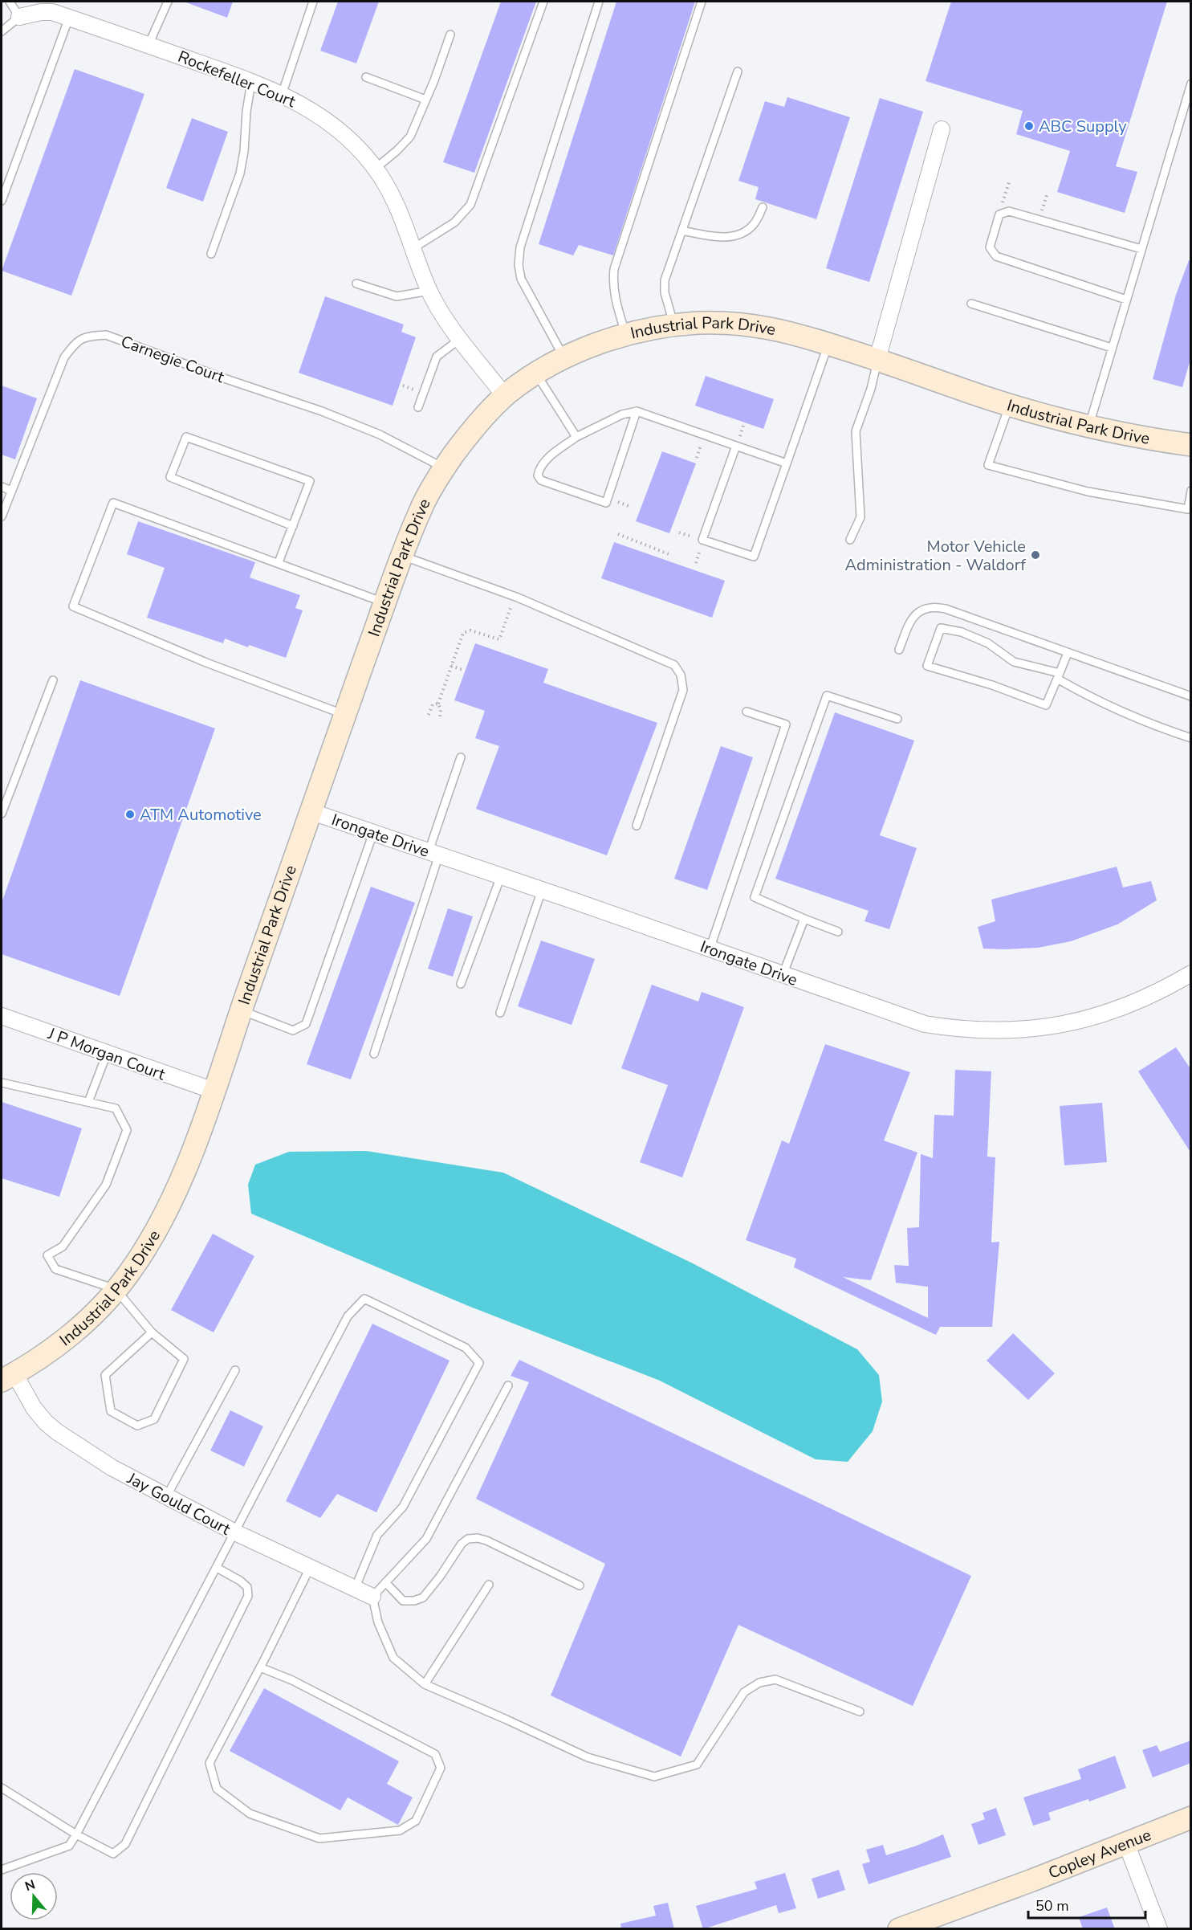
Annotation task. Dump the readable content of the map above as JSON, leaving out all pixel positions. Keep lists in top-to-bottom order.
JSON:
{
  "streets": {
    "street": [
      "Rockefeller Court",
      "Industrial Park Drive",
      "Irongate Drive",
      "J P Morgan Court",
      "Jay Gould Court",
      "Copley Avenue"
    ],
    "lane": ["Carnegie Court"]
  },
  "crossings": [
    ["Rockefeller Court", "Industrial Park Drive"],
    ["Industrial Park Drive", "Carnegie Court"],
    ["Industrial Park Drive", "Irongate Drive"],
    ["Industrial Park Drive", "J P Morgan Court"],
    ["Industrial Park Drive", "Jay Gould Court"]
  ],
  "places": ["ABC Supply", "Motor Vehicle Administration - Waldorf", "ATM Automotive"],
  "scale_bar": "50 m",
  "north": "top"
}
